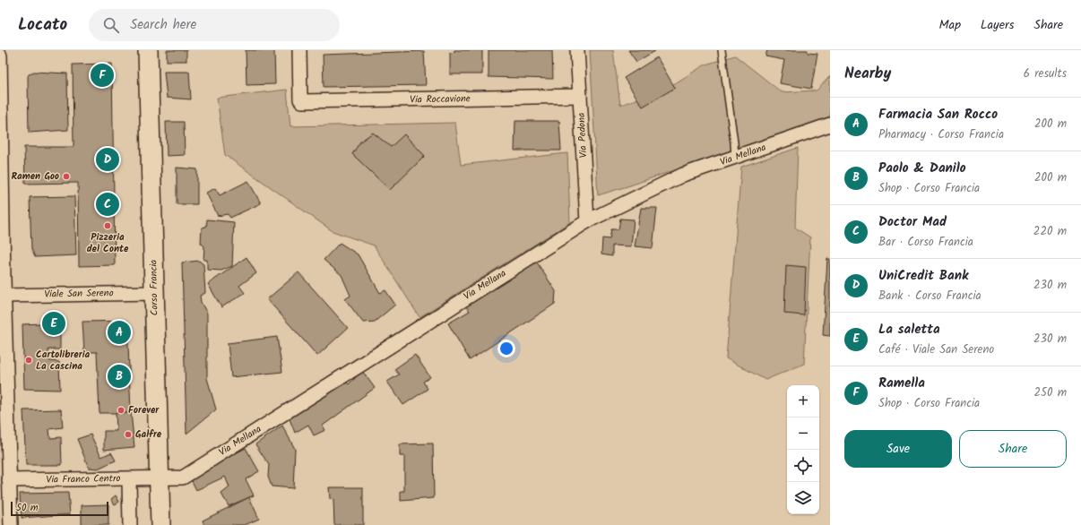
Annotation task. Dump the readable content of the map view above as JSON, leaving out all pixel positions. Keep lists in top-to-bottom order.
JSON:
{
  "streets": {
    "main road": ["Corso Francia"],
    "street": [
      "Via Roccavione",
      "Via Pedona",
      "Via Mellana",
      "Viale San Sereno",
      "Via Franco Centro"
    ]
  },
  "crossings": [
    ["Via Roccavione", "Via Pedona"],
    ["Via Pedona", "Via Mellana"],
    ["Via Mellana", "Corso Francia"],
    ["Via Mellana", "Via Franco Centro"],
    ["Corso Francia", "Viale San Sereno"],
    ["Corso Francia", "Via Franco Centro"]
  ],
  "places": [
    "Ramen Goo",
    "Pizzeria del Conte",
    "Cartolibreria La cascina",
    "Forever",
    "Galfre"
  ],
  "scale_bar": "50 m",
  "page": {
    "header": "Locato",
    "search": "Search here",
    "nav": ["Map", "Layers", "Share"],
    "heading": ["Nearby", "6 results"],
    "pins": [
      "F",
      "D",
      "C",
      "E",
      "A",
      "B"
    ],
    "list": [
      {
        "mark": "A",
        "name": "Farmacia San Rocco",
        "note": "Pharmacy · Corso Francia",
        "value": "200 m"
      },
      {
        "mark": "B",
        "name": "Paolo & Danilo",
        "note": "Shop · Corso Francia",
        "value": "200 m"
      },
      {
        "mark": "C",
        "name": "Doctor Mad",
        "note": "Bar · Corso Francia",
        "value": "220 m"
      },
      {
        "mark": "D",
        "name": "UniCredit Bank",
        "note": "Bank · Corso Francia",
        "value": "230 m"
      },
      {
        "mark": "E",
        "name": "La saletta",
        "note": "Café · Viale San Sereno",
        "value": "230 m"
      },
      {
        "mark": "F",
        "name": "Ramella",
        "note": "Shop · Corso Francia",
        "value": "250 m"
      }
    ],
    "map_buttons": ["+", "−"],
    "buttons": ["Save", "Share"],
    "scale": "50 m"
  }
}
